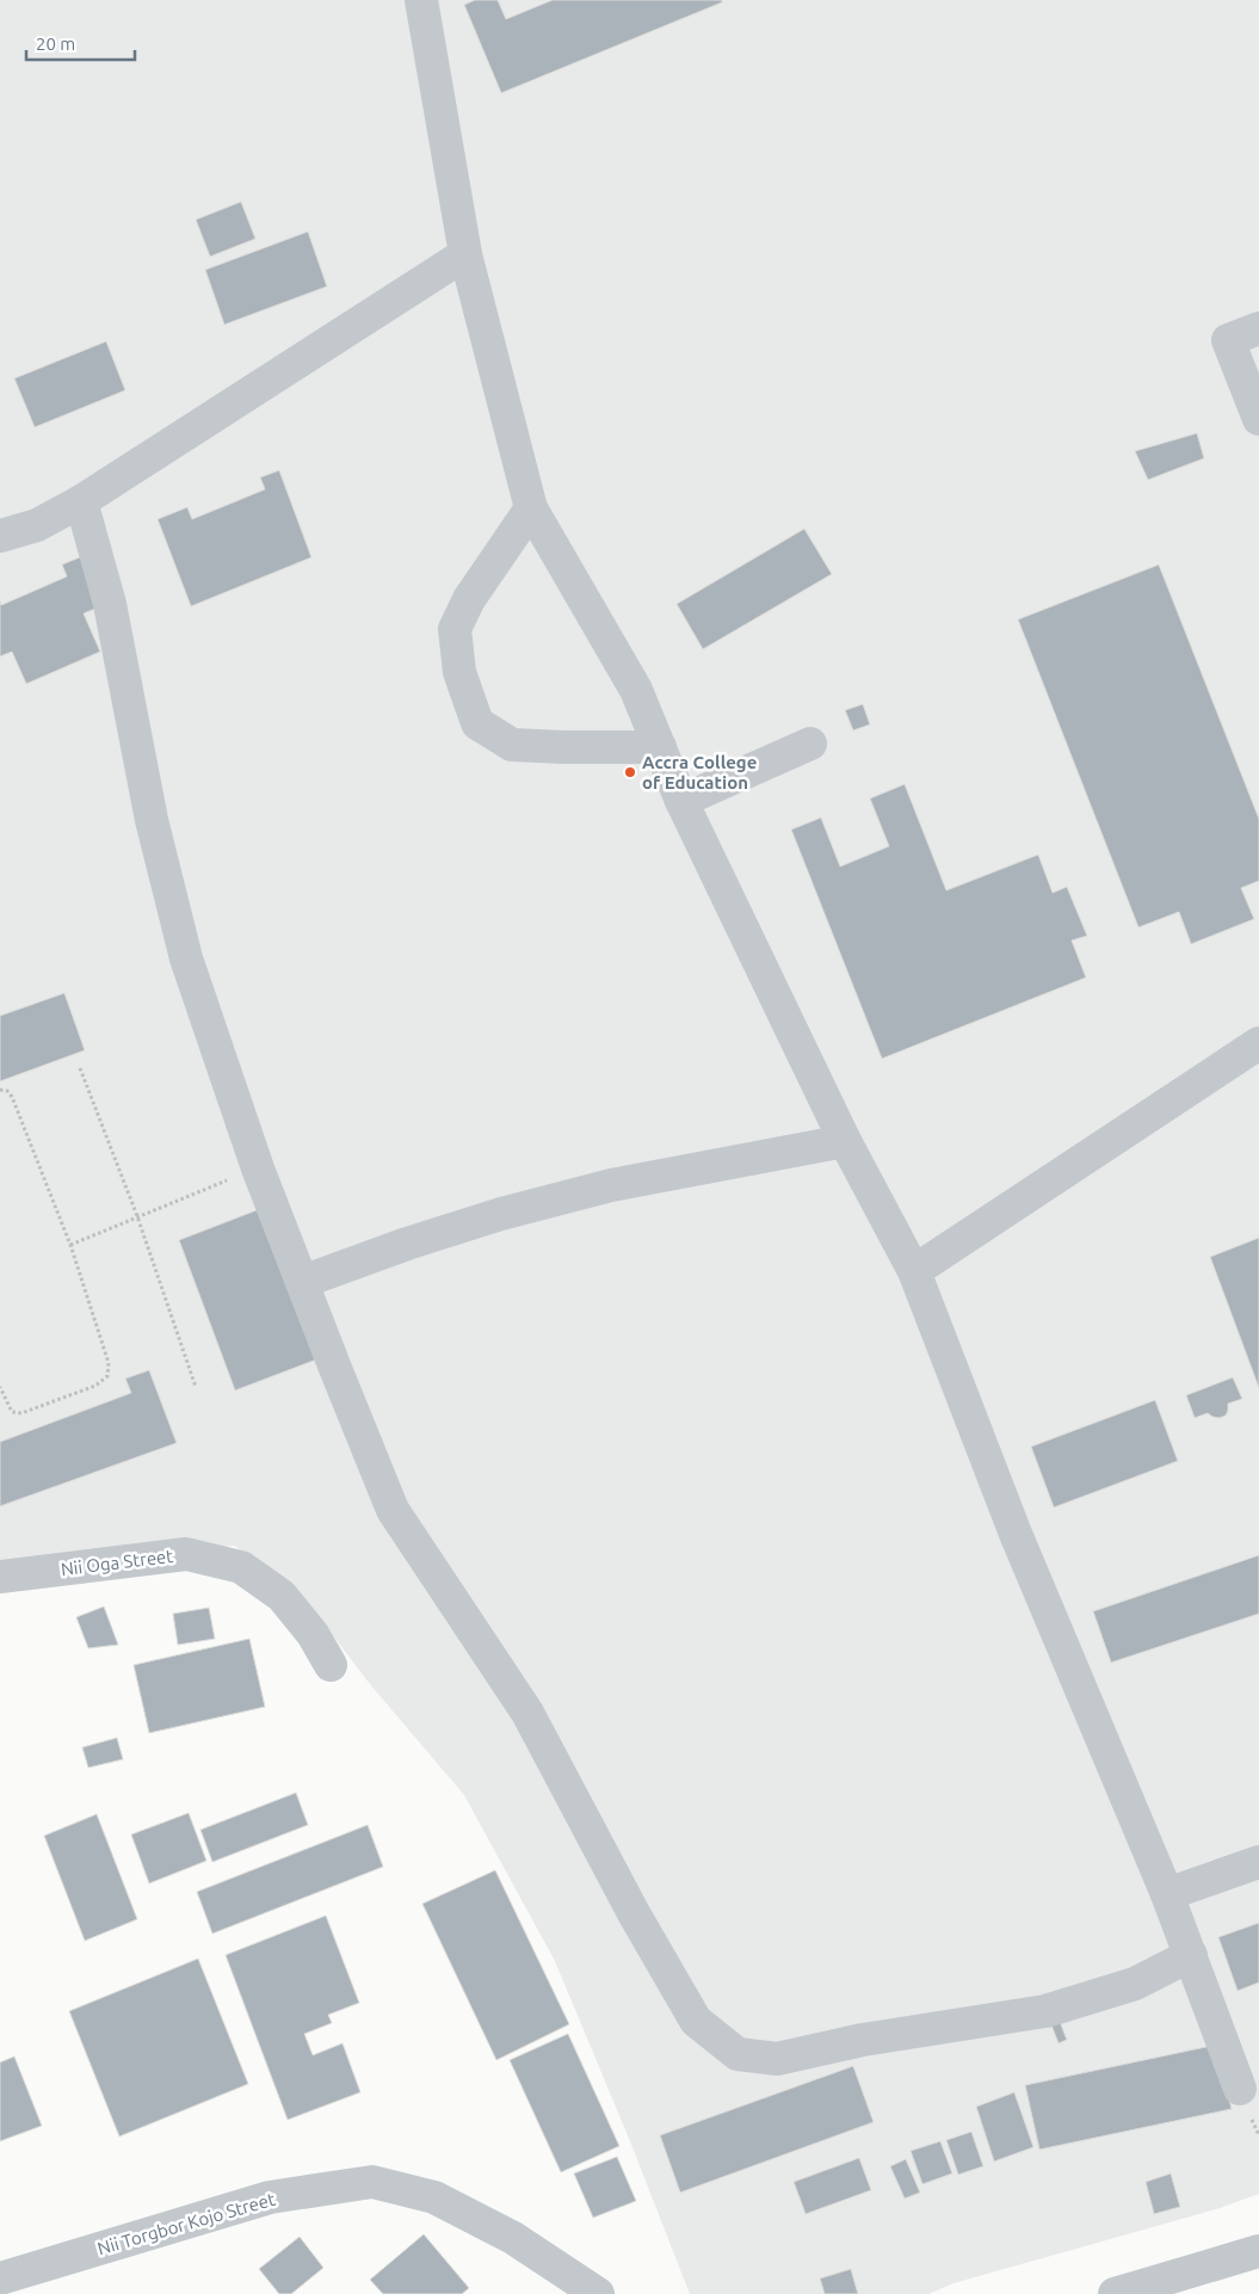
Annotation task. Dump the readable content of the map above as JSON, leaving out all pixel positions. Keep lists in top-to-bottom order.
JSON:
{
  "streets": {
    "street": ["Nii Oga Street", "Nii Torgbor Kojo Street"]
  },
  "places": ["Accra College of Education"],
  "scale_bar": "20 m"
}
